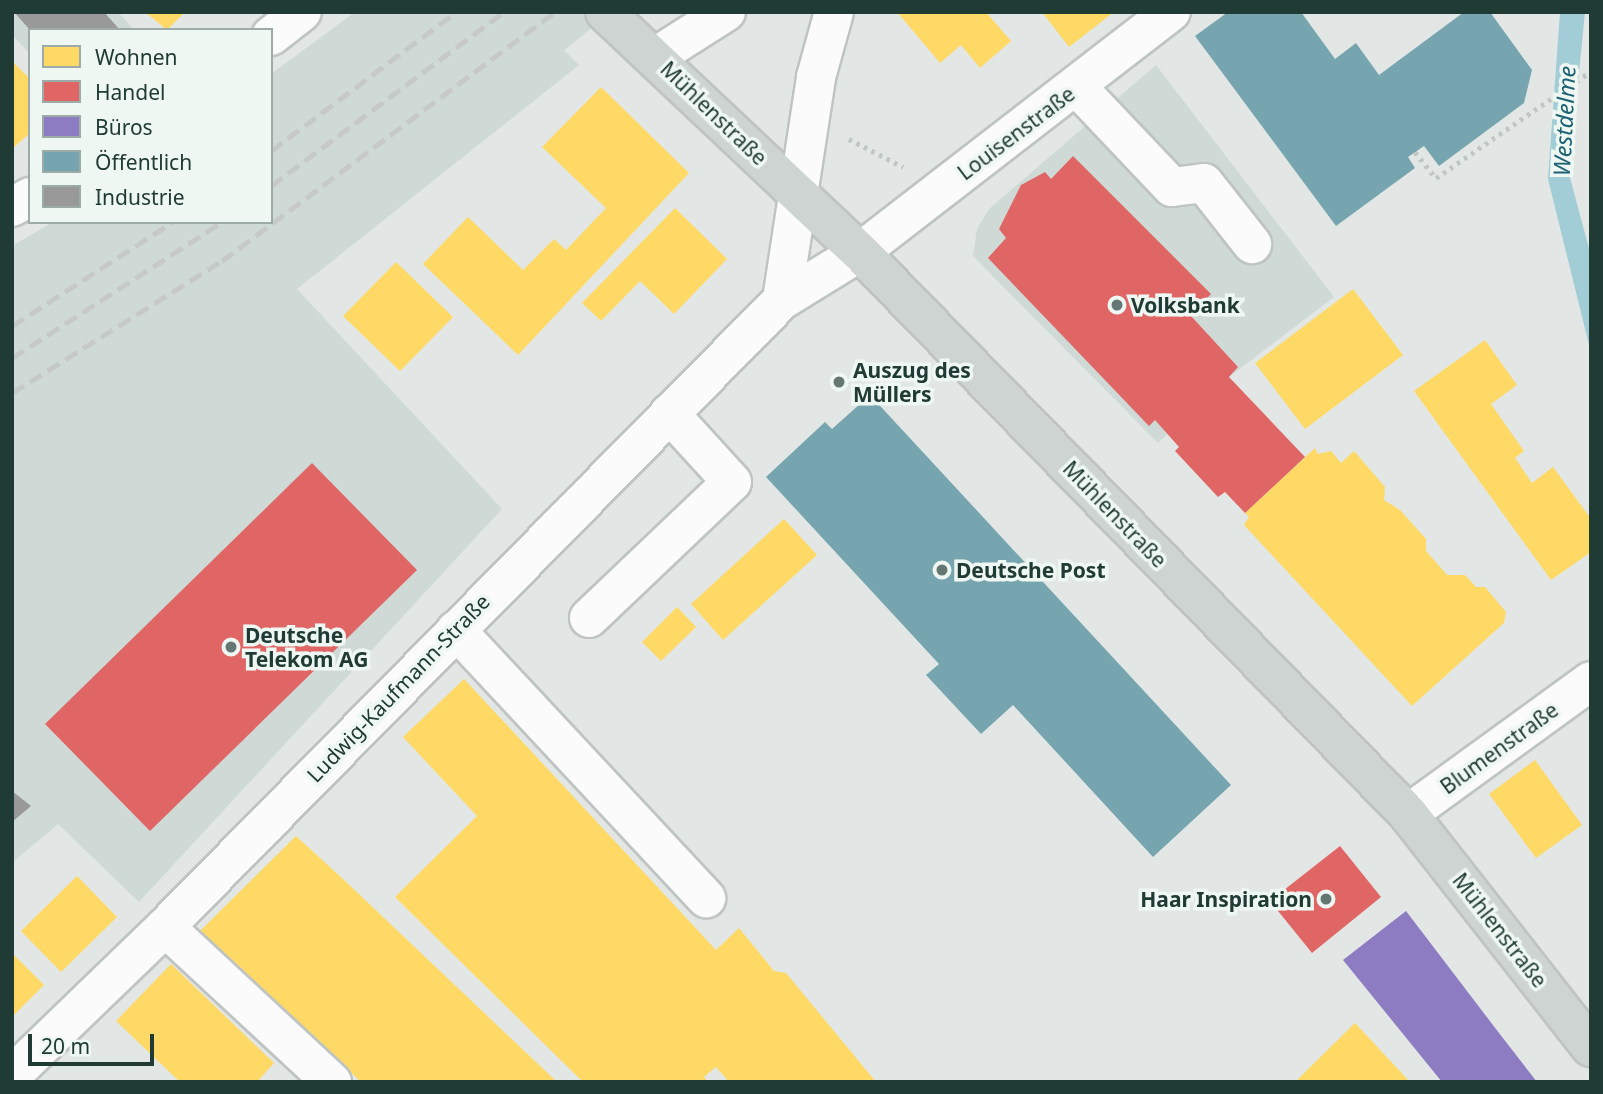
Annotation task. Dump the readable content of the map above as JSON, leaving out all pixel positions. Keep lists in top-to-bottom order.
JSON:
{
  "streets": {
    "main road": ["Mühlenstraße"],
    "street": ["Louisenstraße", "Ludwig-Kaufmann-Straße", "Blumenstraße"]
  },
  "crossings": [
    ["Mühlenstraße", "Louisenstraße"],
    ["Mühlenstraße", "Ludwig-Kaufmann-Straße"],
    ["Mühlenstraße", "Blumenstraße"],
    ["Louisenstraße", "Ludwig-Kaufmann-Straße"]
  ],
  "water": ["Westdelme"],
  "places": [
    "Volksbank",
    "Auszug des Müllers",
    "Deutsche Post",
    "Deutsche Telekom AG",
    "Haar Inspiration"
  ],
  "legend": [
    "Wohnen",
    "Handel",
    "Büros",
    "Öffentlich",
    "Industrie"
  ],
  "scale_bar": "20 m"
}
